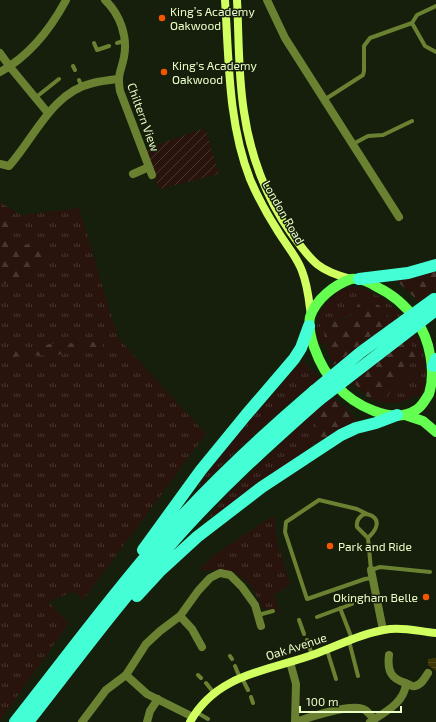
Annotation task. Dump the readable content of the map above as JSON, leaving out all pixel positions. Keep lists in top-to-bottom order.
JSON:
{
  "streets": {
    "main road": ["London Road", "Oak Avenue"],
    "street": ["Chiltern View"]
  },
  "places": [
    "King’s Academy Oakwood",
    "King's Academy Oakwood",
    "Park and Ride",
    "Okingham Belle"
  ],
  "scale_bar": "100 m"
}
